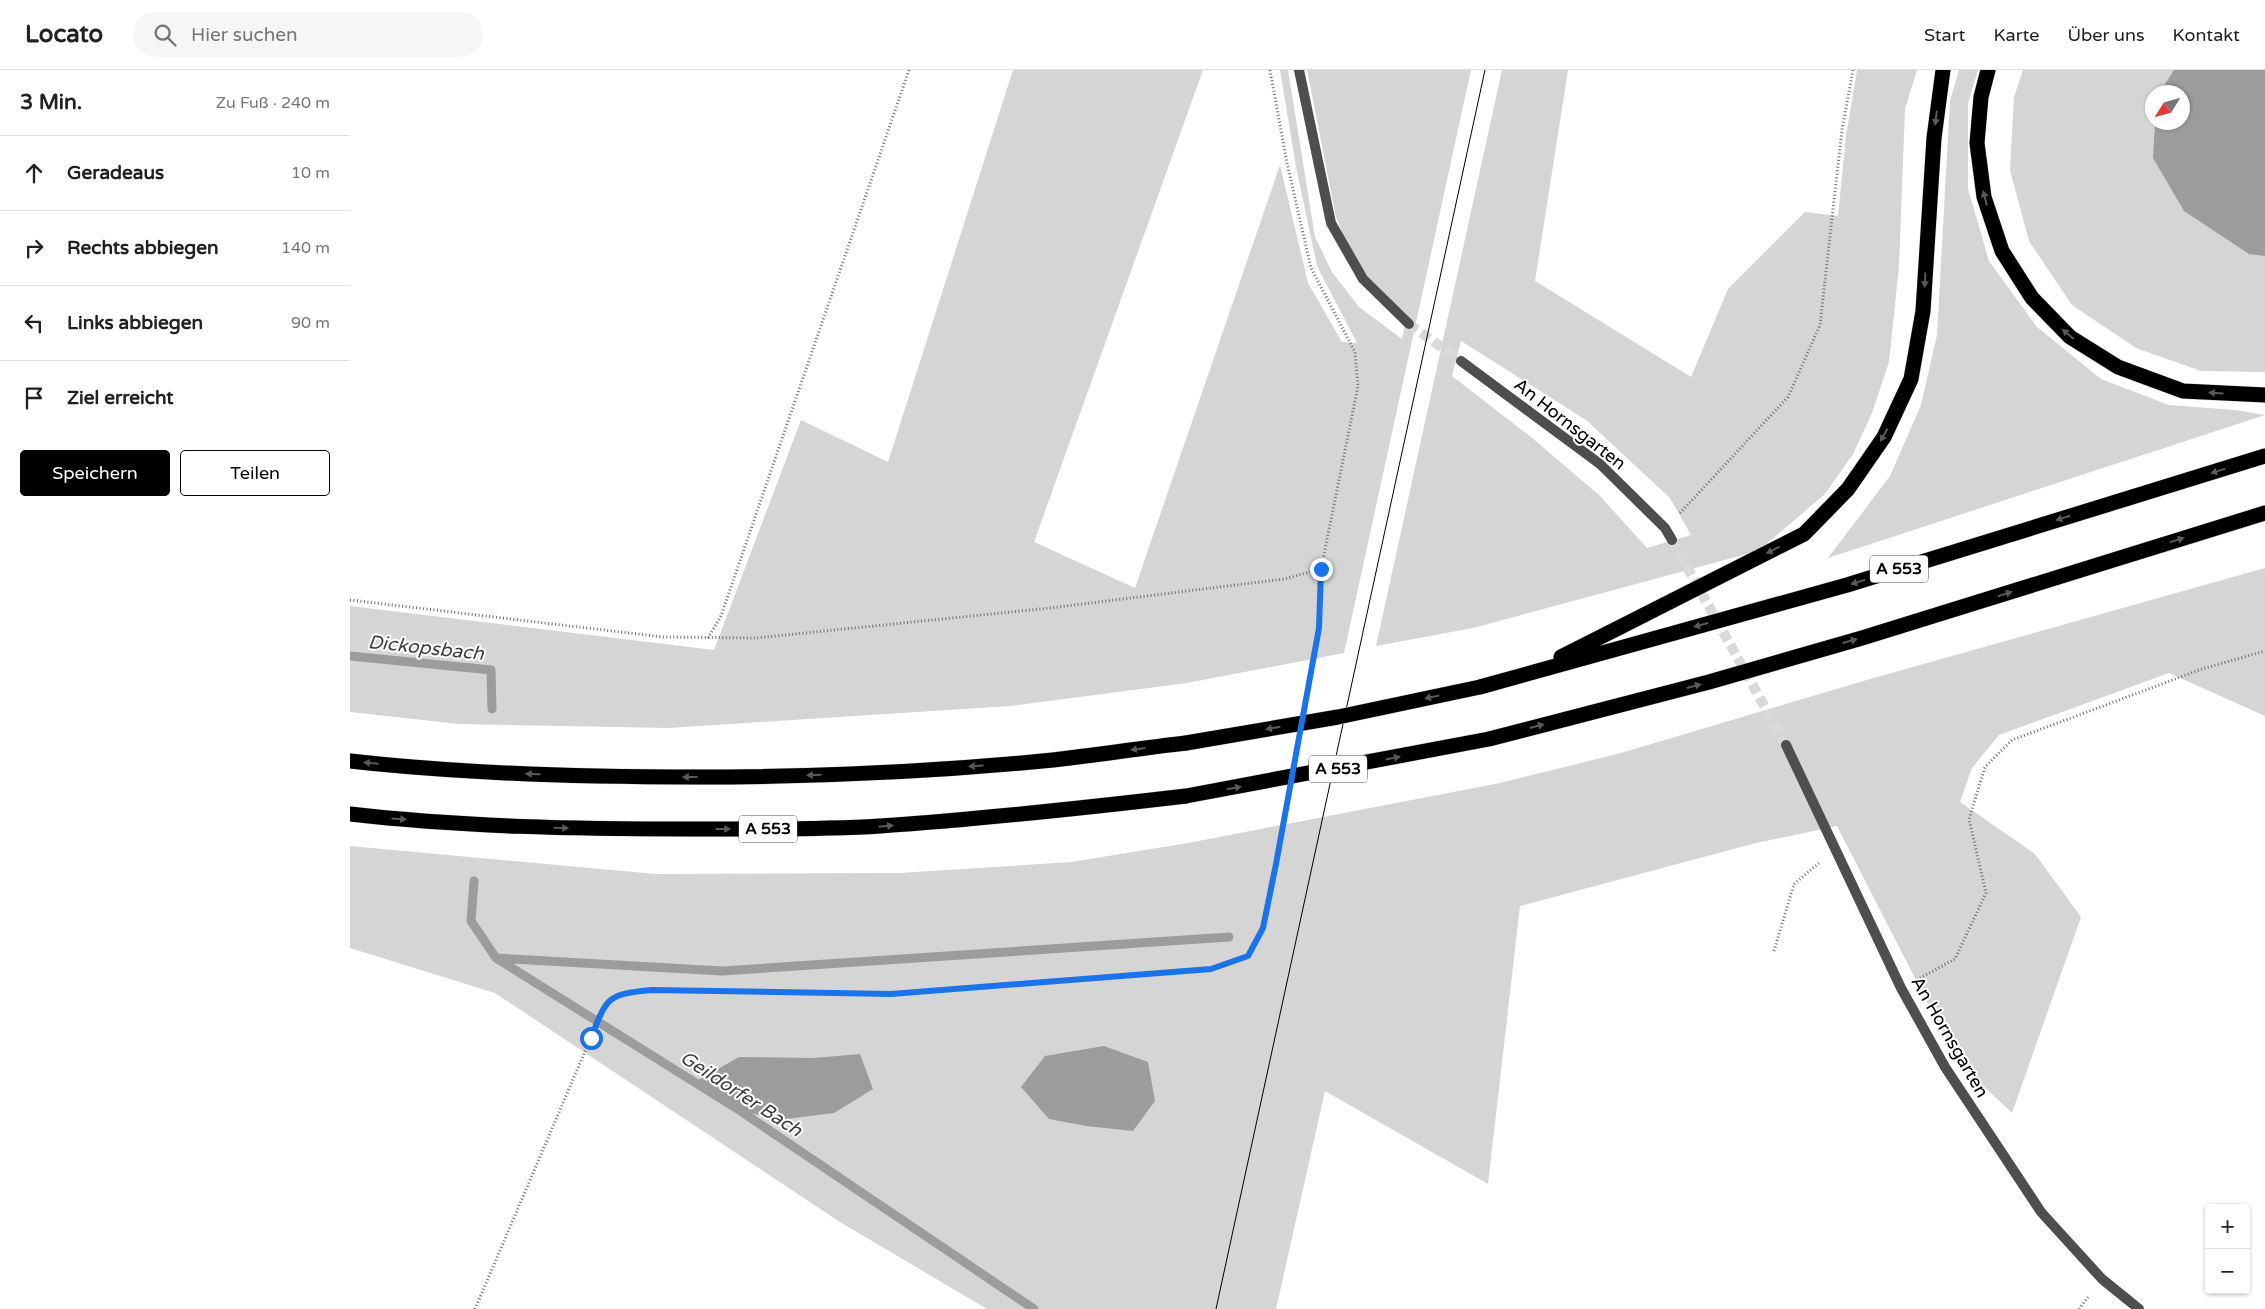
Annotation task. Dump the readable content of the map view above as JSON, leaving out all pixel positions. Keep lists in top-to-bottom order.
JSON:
{
  "streets": {
    "highway": ["A 553"],
    "street": ["An Hornsgarten"]
  },
  "water": ["Dickopsbach", "Geildorfer Bach"],
  "north": "bottom left",
  "page": {
    "header": "Locato",
    "search": "Hier suchen",
    "nav": [
      "Start",
      "Karte",
      "Über uns",
      "Kontakt"
    ],
    "heading": ["3 Min.", "Zu Fuß · 240 m"],
    "list": [
      ["Geradeaus", "10 m"],
      ["Rechts abbiegen", "140 m"],
      ["Links abbiegen", "90 m"],
      "Ziel erreicht"
    ],
    "buttons": ["Speichern", "Teilen"],
    "map_buttons": ["+", "−"]
  }
}
